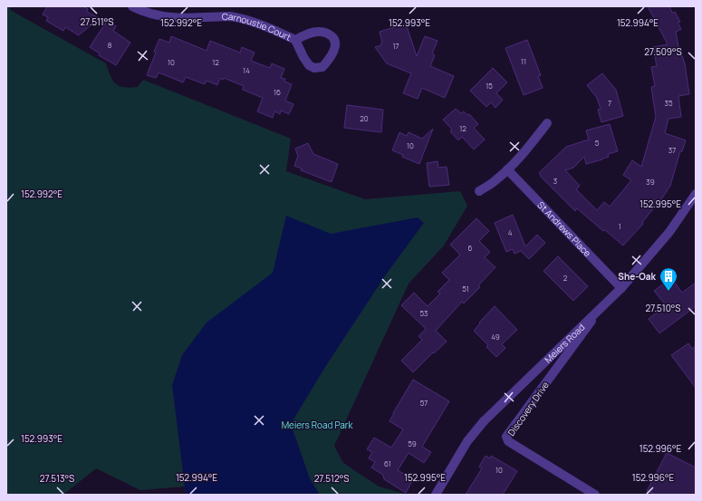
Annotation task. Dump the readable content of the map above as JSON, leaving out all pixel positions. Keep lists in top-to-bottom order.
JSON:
{
  "streets": {
    "street": [
      "Carnoustie Court",
      "St Andrews Place",
      "Meiers Road",
      "Discovery Drive"
    ]
  },
  "crossings": [
    ["St Andrews Place", "Meiers Road"],
    ["Meiers Road", "Discovery Drive"]
  ],
  "parks": ["Meiers Road Park"],
  "places": {
    "building": ["She-Oak"]
  },
  "house_numbers": [
    "8",
    "17",
    "11",
    "10",
    "12",
    "14",
    "15",
    "16",
    "7",
    "35",
    "20",
    "12",
    "5",
    "10",
    "37",
    "3",
    "39",
    "1",
    "4",
    "6",
    "2",
    "51",
    "53",
    "49",
    "57",
    "59",
    "61",
    "10"
  ],
  "coordinates": [
    "27.511°S",
    "152.992°E",
    "152.993°E",
    "152.994°E",
    "27.509°S",
    "152.995°E",
    "27.510°S",
    "152.996°E",
    "27.513°S",
    "27.512°S"
  ]
}
